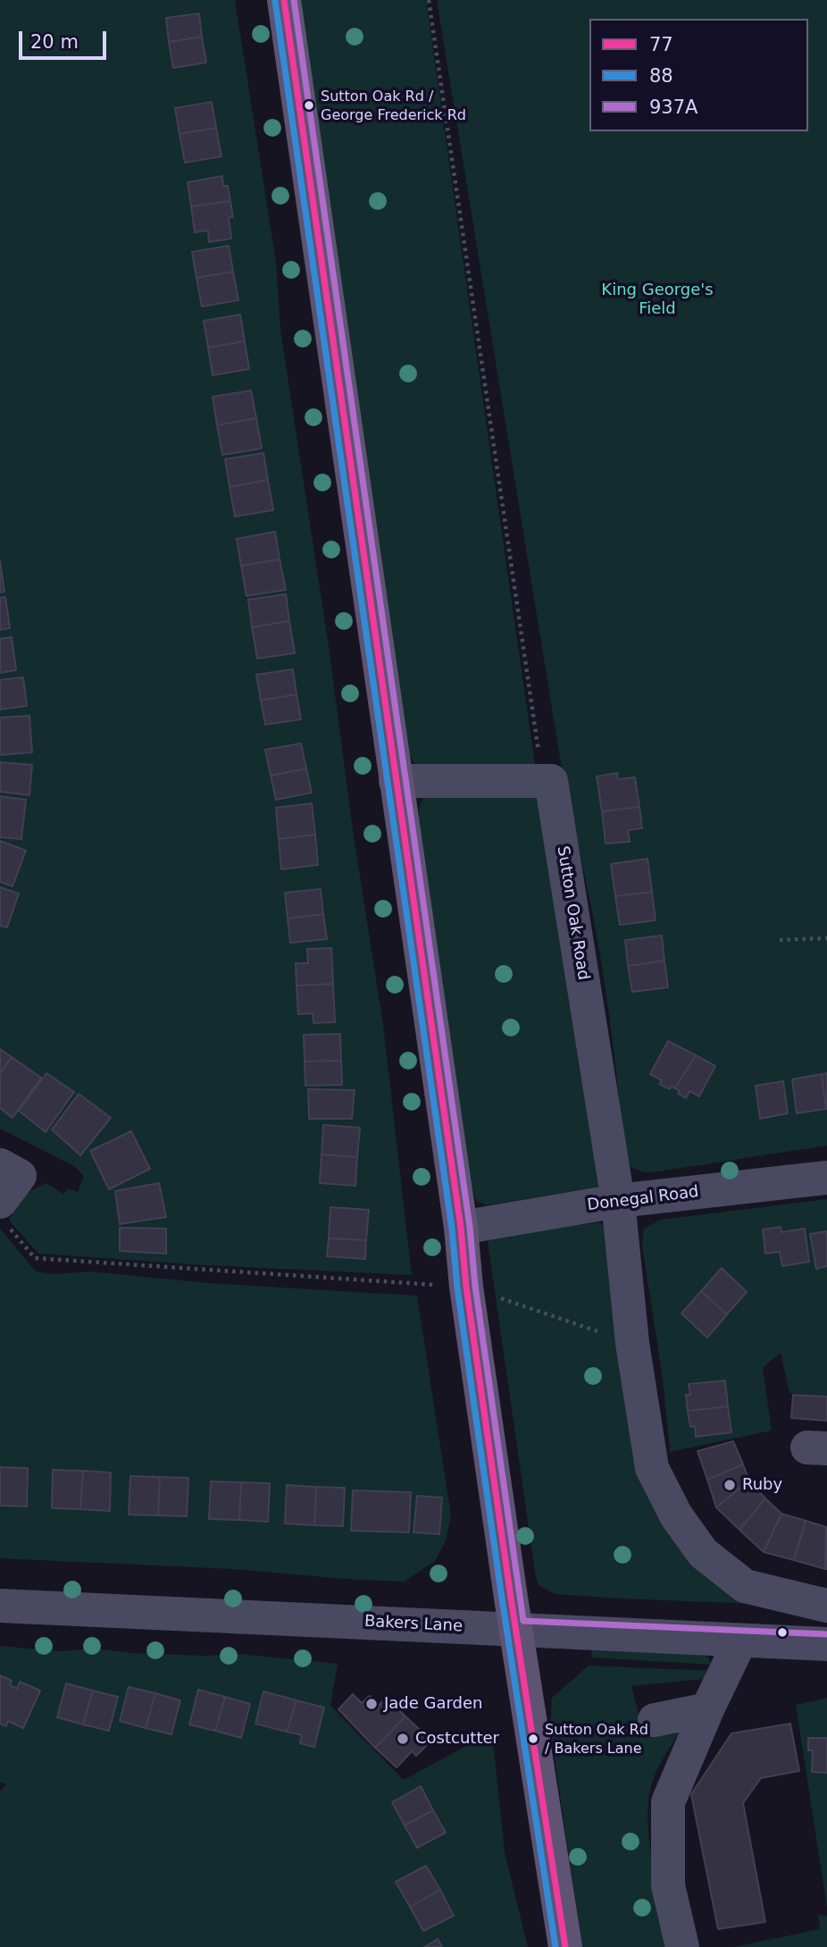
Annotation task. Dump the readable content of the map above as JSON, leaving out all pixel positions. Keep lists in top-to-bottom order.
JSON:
{
  "streets": {
    "street": ["Sutton Oak Road", "Donegal Road", "Bakers Lane"]
  },
  "crossings": [
    ["Sutton Oak Road", "Donegal Road"]
  ],
  "parks": ["King George's Field"],
  "places": [
    "Sutton Oak Rd / George Frederick Rd",
    "Ruby",
    "Jade Garden",
    "Costcutter",
    "Sutton Oak Rd / Bakers Lane"
  ],
  "lines": ["transit line 77", "transit line 937A", "transit line 88"],
  "legend": ["77", "88", "937A"],
  "scale_bar": "20 m"
}
